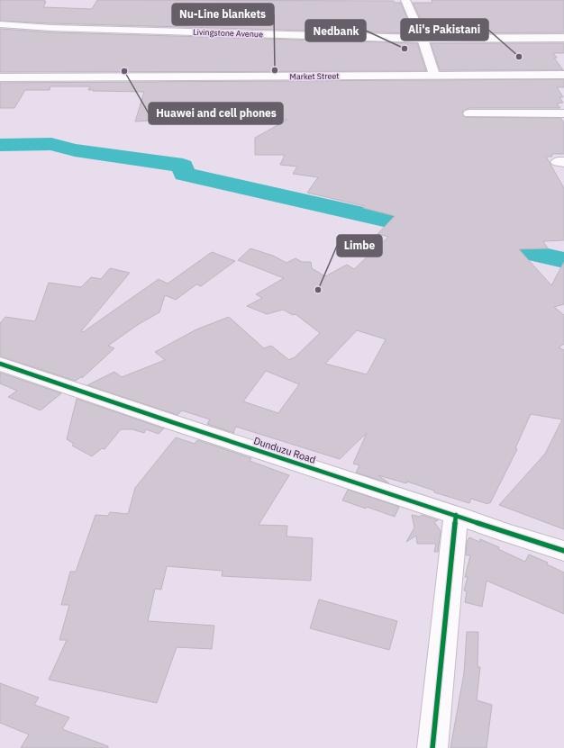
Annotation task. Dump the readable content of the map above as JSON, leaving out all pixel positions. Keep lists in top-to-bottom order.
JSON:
{
  "streets": {
    "main road": ["Livingstone Avenue", "Market Street", "Dunduzu Road"]
  },
  "places": [
    "Nedbank",
    "Ali's Pakistani",
    "Nu-Line blankets",
    "Huawei and cell phones",
    "Limbe"
  ]
}
